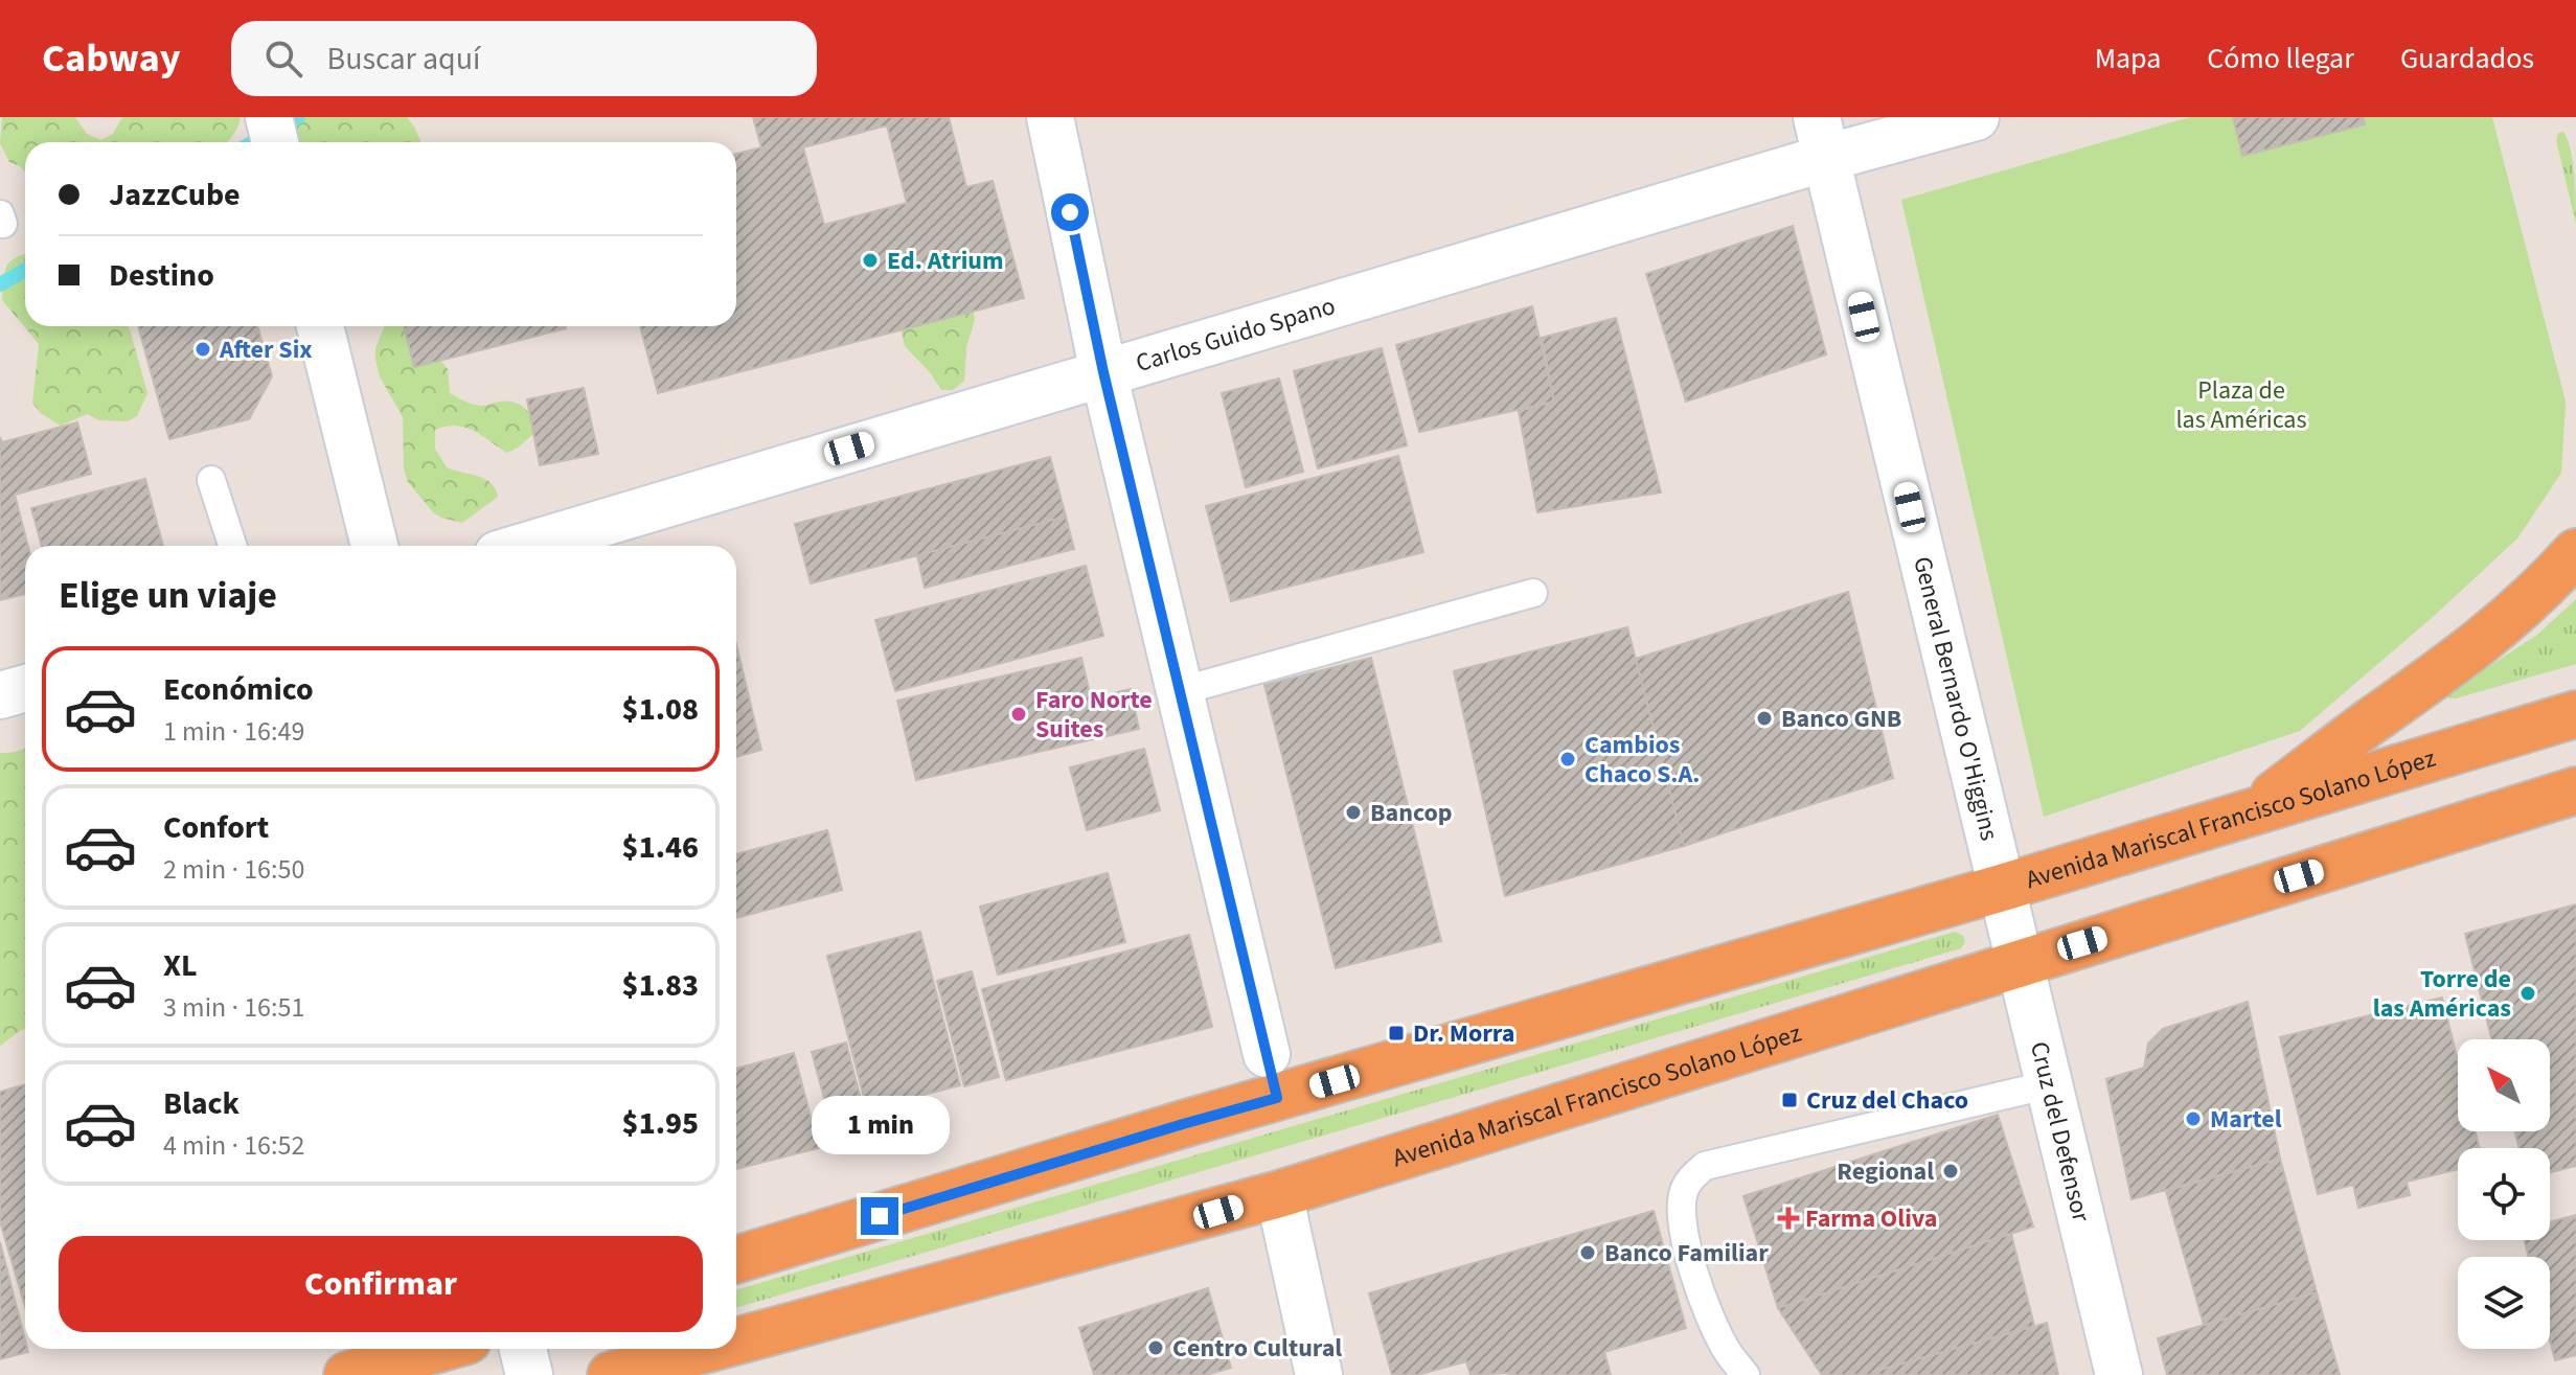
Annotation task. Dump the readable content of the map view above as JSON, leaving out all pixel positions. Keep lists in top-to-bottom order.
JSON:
{
  "streets": {
    "highway": ["Avenida Mariscal Francisco Solano López"],
    "street": ["Carlos Guido Spano", "General Bernardo O'Higgins", "Cruz del Defensor"]
  },
  "crossings": [
    ["Carlos Guido Spano", "General Bernardo O'Higgins"],
    ["General Bernardo O'Higgins", "Avenida Mariscal Francisco Solano López"],
    ["General Bernardo O'Higgins", "Cruz del Defensor"],
    ["Avenida Mariscal Francisco Solano López", "Cruz del Defensor"]
  ],
  "parks": ["Plaza de las Américas"],
  "places": {
    "other": [
      "Ed. Atrium",
      "After Six",
      "Faro Norte Suites",
      "Banco GNB",
      "Cambios Chaco S.A.",
      "Bancop",
      "Torre de las Américas",
      "Martel",
      "Regional",
      "Banco Familiar",
      "Centro Cultural"
    ],
    "transit": ["Dr. Morra", "Cruz del Chaco"],
    "health": ["Farma Oliva"]
  },
  "north": "top left",
  "page": {
    "header": "Cabway",
    "search": "Buscar aquí",
    "nav": ["Mapa", "Cómo llegar", "Guardados"],
    "banner": ["JazzCube", "Destino"],
    "heading": "Elige un viaje",
    "list": [
      {
        "name": "Económico",
        "note": "1 min · 16:49",
        "value": "$1.08"
      },
      {
        "name": "Confort",
        "note": "2 min · 16:50",
        "value": "$1.46"
      },
      {
        "name": "XL",
        "note": "3 min · 16:51",
        "value": "$1.83"
      },
      {
        "name": "Black",
        "note": "4 min · 16:52",
        "value": "$1.95"
      }
    ],
    "bubble": "1 min",
    "buttons": "Confirmar"
  }
}
